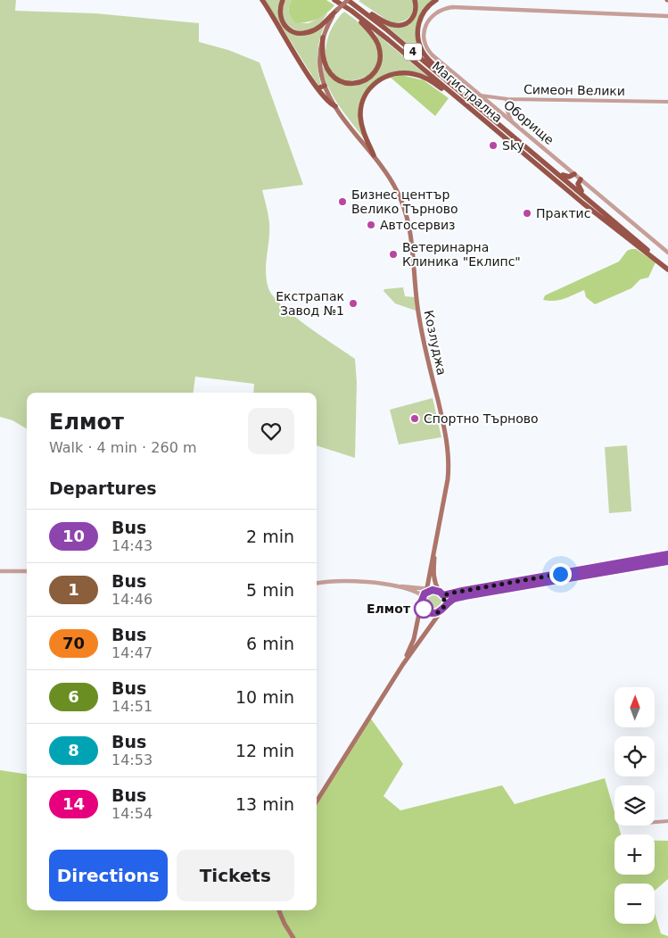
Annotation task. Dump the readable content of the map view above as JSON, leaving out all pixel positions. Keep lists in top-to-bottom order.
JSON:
{
  "streets": {
    "main road": ["4", "Магистрална", "Козлуджа"],
    "street": ["Симеон Велики", "Оборище"]
  },
  "crossings": [
    ["4", "Магистрална"],
    ["4", "Козлуджа"],
    ["Симеон Велики", "Оборище"]
  ],
  "places": [
    "Sky",
    "Бизнес център Велико Търново",
    "Практис",
    "Автосервиз",
    "Ветеринарна Клиника \"Еклипс\"",
    "Екстрапак Завод №1",
    "Спортно Търново",
    "Елмот"
  ],
  "lines": ["bus line 10"],
  "north": "top",
  "page": {
    "heading": [
      ["Елмот", "Walk · 4 min · 260 m"],
      "Departures"
    ],
    "list": [
      {
        "mark": "10",
        "name": "Bus",
        "note": "14:43",
        "value": "2 min"
      },
      {
        "mark": "1",
        "name": "Bus",
        "note": "14:46",
        "value": "5 min"
      },
      {
        "mark": "70",
        "name": "Bus",
        "note": "14:47",
        "value": "6 min"
      },
      {
        "mark": "6",
        "name": "Bus",
        "note": "14:51",
        "value": "10 min"
      },
      {
        "mark": "8",
        "name": "Bus",
        "note": "14:53",
        "value": "12 min"
      },
      {
        "mark": "14",
        "name": "Bus",
        "note": "14:54",
        "value": "13 min"
      }
    ],
    "map_buttons": ["+", "−"],
    "buttons": ["Directions", "Tickets"]
  }
}
